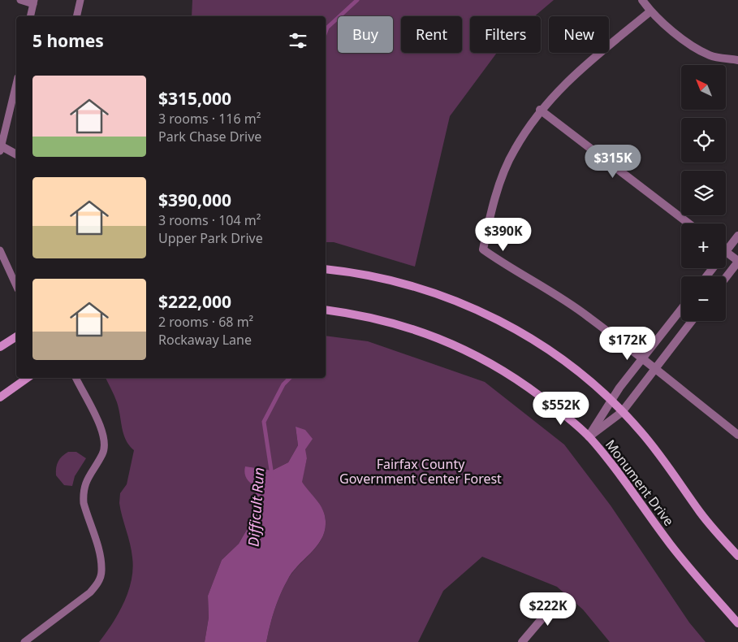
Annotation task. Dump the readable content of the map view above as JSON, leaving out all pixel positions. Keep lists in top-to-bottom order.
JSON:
{
  "streets": {
    "main road": ["Monument Drive"]
  },
  "water": ["Difficult Run"],
  "parks": ["Fairfax County Government Center Forest"],
  "north": "top left",
  "page": {
    "chip": [
      "Buy",
      "Rent",
      "Filters",
      "New"
    ],
    "heading": "5 homes",
    "map_buttons": ["+", "−"],
    "list": [
      {
        "name": "$315,000",
        "note": "3 rooms · 116 m² · Park Chase Drive"
      },
      {
        "name": "$390,000",
        "note": "3 rooms · 104 m² · Upper Park Drive"
      },
      {
        "name": "$222,000",
        "note": "2 rooms · 68 m² · Rockaway Lane"
      }
    ],
    "price": [
      "$315K",
      "$390K",
      "$172K",
      "$552K",
      "$222K"
    ]
  }
}
